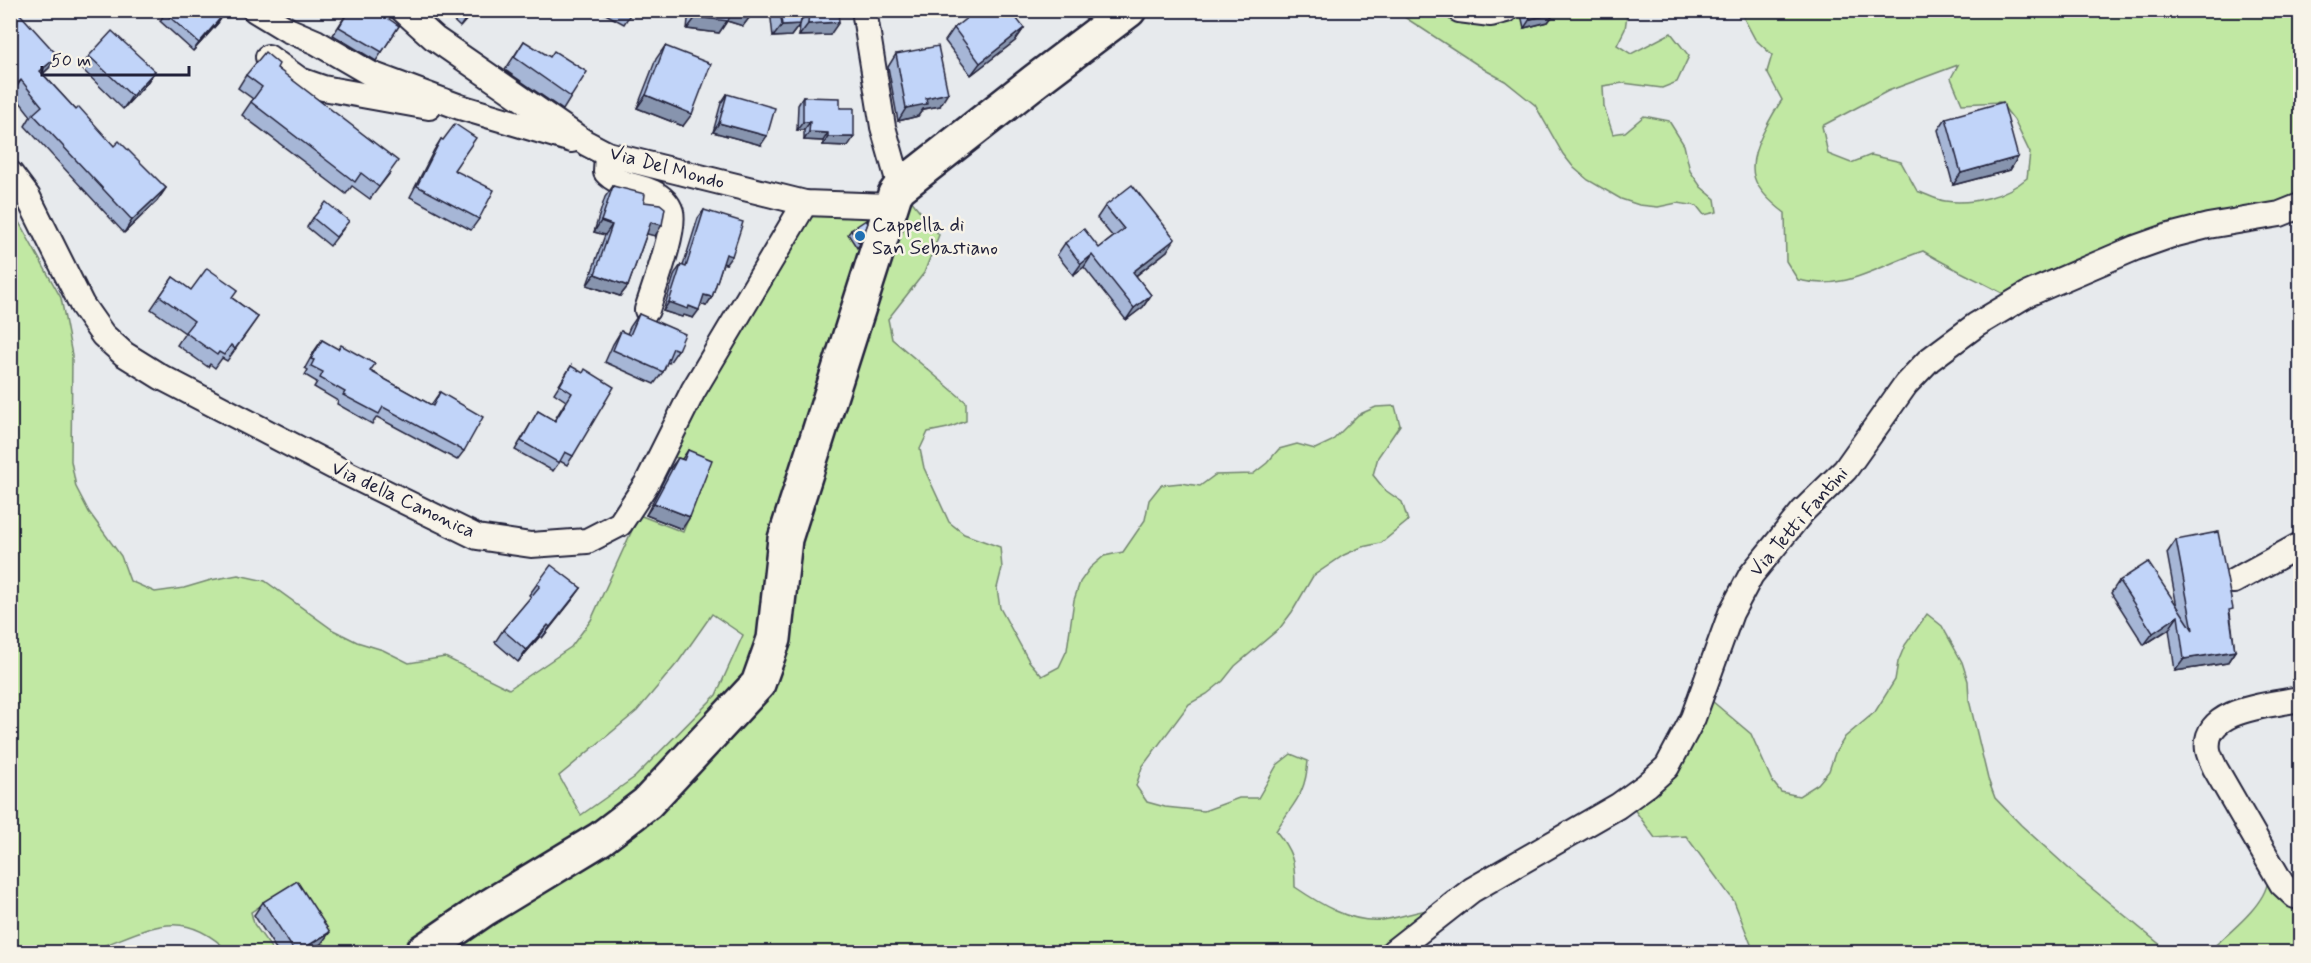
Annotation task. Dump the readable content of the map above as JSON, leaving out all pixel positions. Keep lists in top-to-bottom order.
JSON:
{
  "streets": {
    "street": ["Via Del Mondo", "Via della Canonica", "Via Tetti Fantini"]
  },
  "crossings": [
    ["Via Del Mondo", "Via della Canonica"]
  ],
  "places": ["Cappella di San Sebastiano"],
  "scale_bar": "50 m"
}
